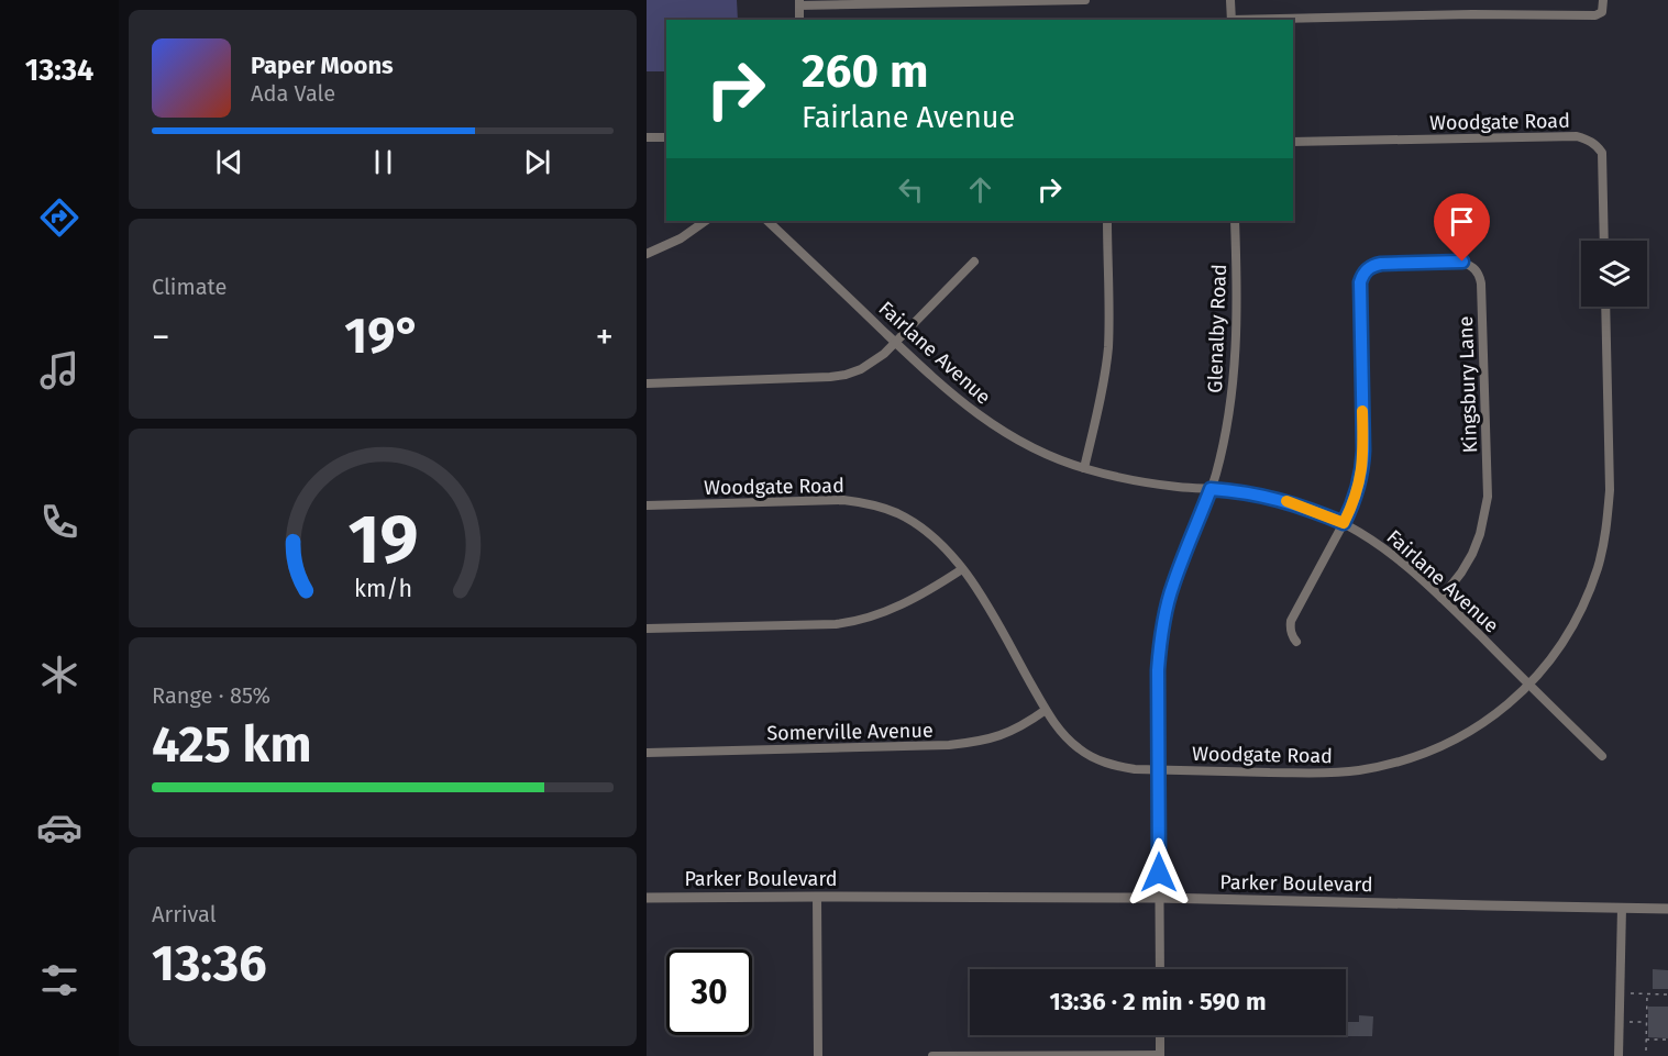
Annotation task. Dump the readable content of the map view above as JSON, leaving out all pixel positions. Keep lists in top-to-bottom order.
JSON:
{
  "streets": {
    "street": [
      "Woodgate Road",
      "Glenalby Road",
      "Fairlane Avenue",
      "Kingsbury Lane",
      "Somerville Avenue",
      "Parker Boulevard"
    ]
  },
  "crossings": [
    ["Woodgate Road", "Glenalby Road"],
    ["Woodgate Road", "Fairlane Avenue"],
    ["Woodgate Road", "Somerville Avenue"],
    ["Glenalby Road", "Fairlane Avenue"],
    ["Glenalby Road", "Parker Boulevard"],
    ["Fairlane Avenue", "Kingsbury Lane"]
  ],
  "page": {
    "tabs": "13:34",
    "turn": ["260 m", "Fairlane Avenue"],
    "song": ["Paper Moons", "Ada Vale"],
    "tile": [
      "Climate",
      ["Range · 85%", "425 km"],
      ["Arrival", "13:36"]
    ],
    "heat": ["−", "19°", "+"],
    "limit": "30",
    "trip": "13:36 · 2 min · 590 m",
    "gauge": ["19", "km/h"]
  }
}
